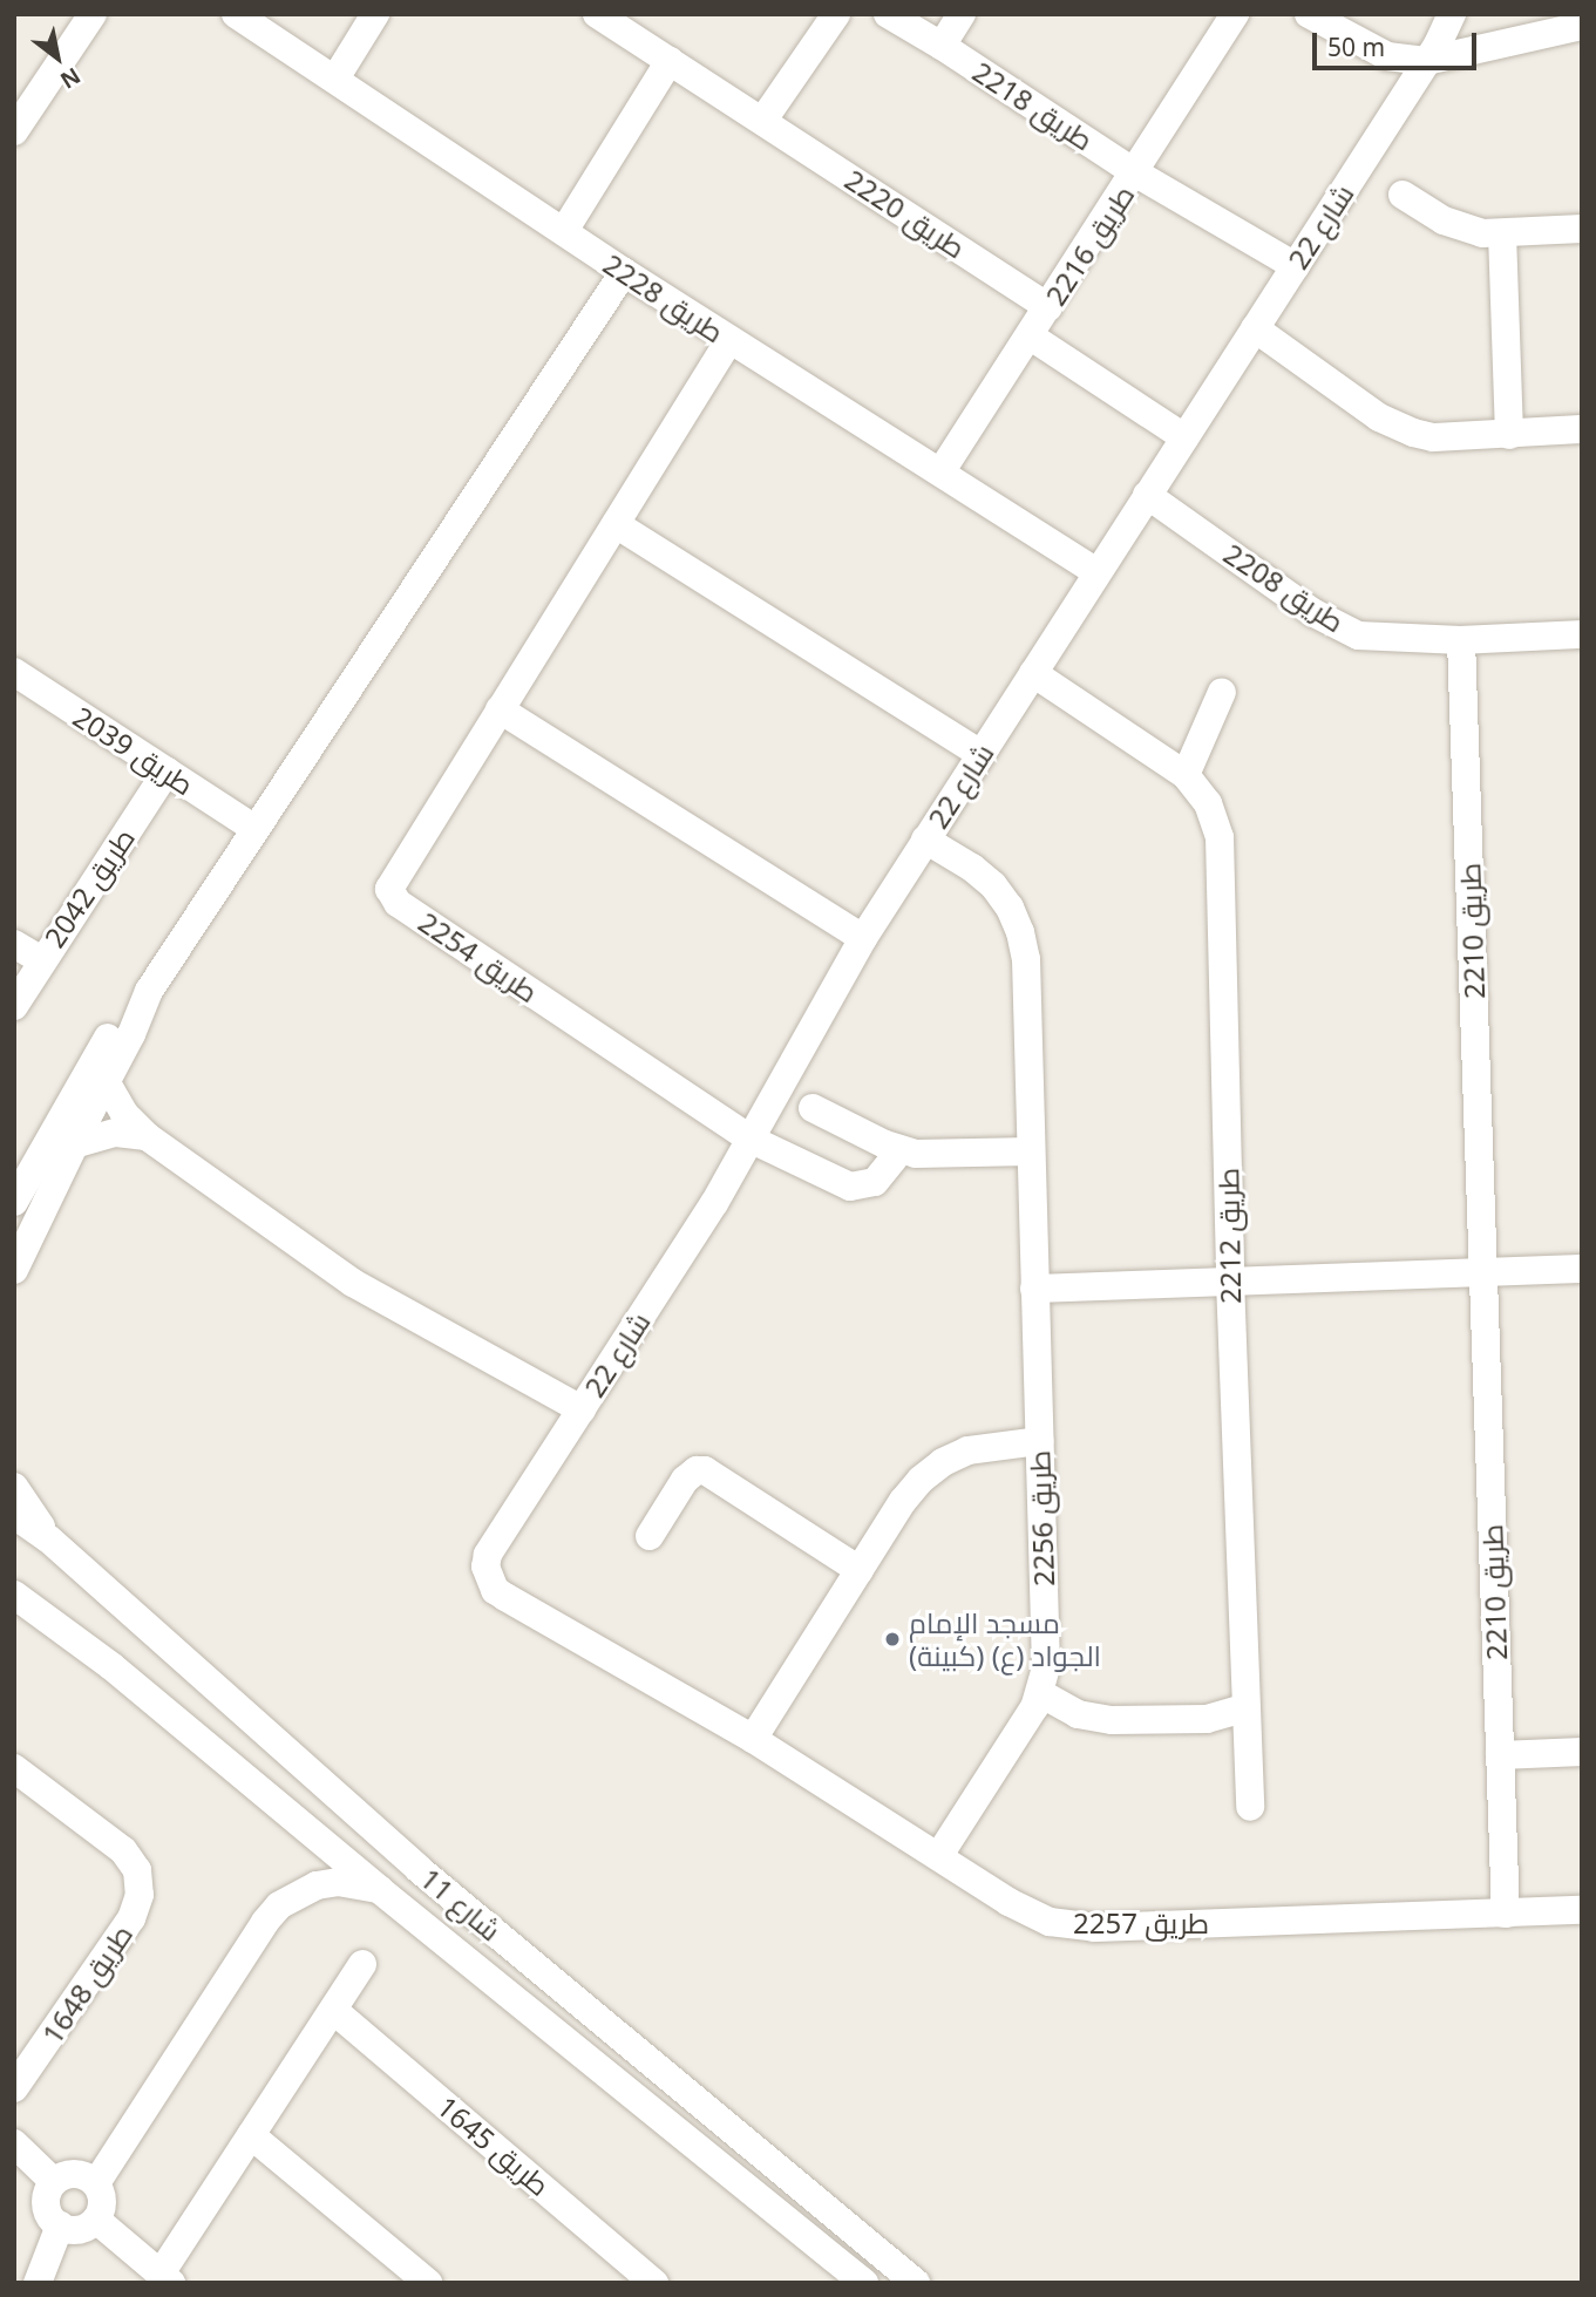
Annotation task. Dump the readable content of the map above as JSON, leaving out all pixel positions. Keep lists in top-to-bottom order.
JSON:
{
  "streets": {
    "street": [
      "طريق 2218",
      "طريق 2220",
      "شارع 22",
      "طريق 2216",
      "طريق 2228",
      "طريق 2208",
      "طريق 2039",
      "طريق 2042",
      "طريق 2210",
      "طريق 2254",
      "طريق 2212",
      "طريق 2256",
      "شارع 11",
      "طريق 2257",
      "طريق 1648",
      "طريق 1645"
    ]
  },
  "crossings": [
    ["طريق 2218", "شارع 22"],
    ["طريق 2218", "طريق 2216"],
    ["طريق 2220", "طريق 2216"],
    ["شارع 22", "طريق 2228"],
    ["شارع 22", "طريق 2208"],
    ["شارع 22", "طريق 2254"],
    ["شارع 22", "طريق 2212"],
    ["شارع 22", "طريق 2256"],
    ["شارع 22", "طريق 2257"],
    ["طريق 2216", "طريق 2228"],
    ["طريق 2228", "طريق 2254"],
    ["طريق 2208", "طريق 2210"],
    ["طريق 2039", "طريق 2042"],
    ["طريق 2210", "طريق 2257"],
    ["طريق 2256", "طريق 2257"]
  ],
  "places": ["مسجد الإمام الجواد (ع) (كبينة)"],
  "scale_bar": "50 m",
  "north": "bottom right"
}
